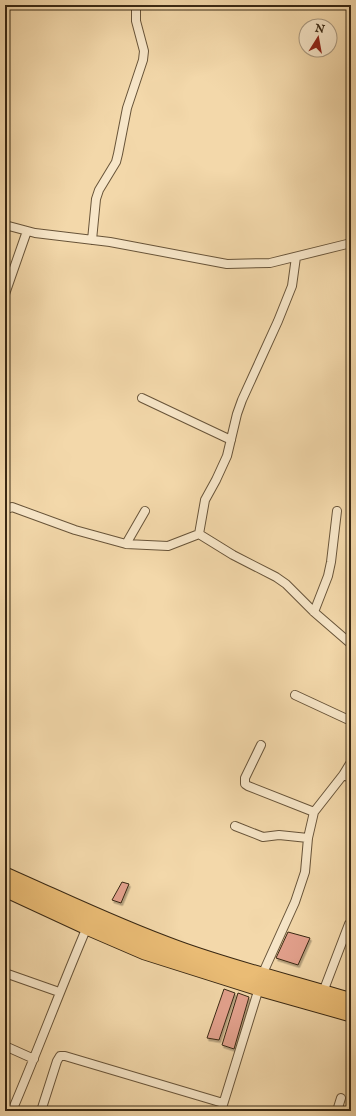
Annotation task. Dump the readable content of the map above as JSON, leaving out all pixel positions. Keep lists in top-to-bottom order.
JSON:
{
  "north": "top"
}
